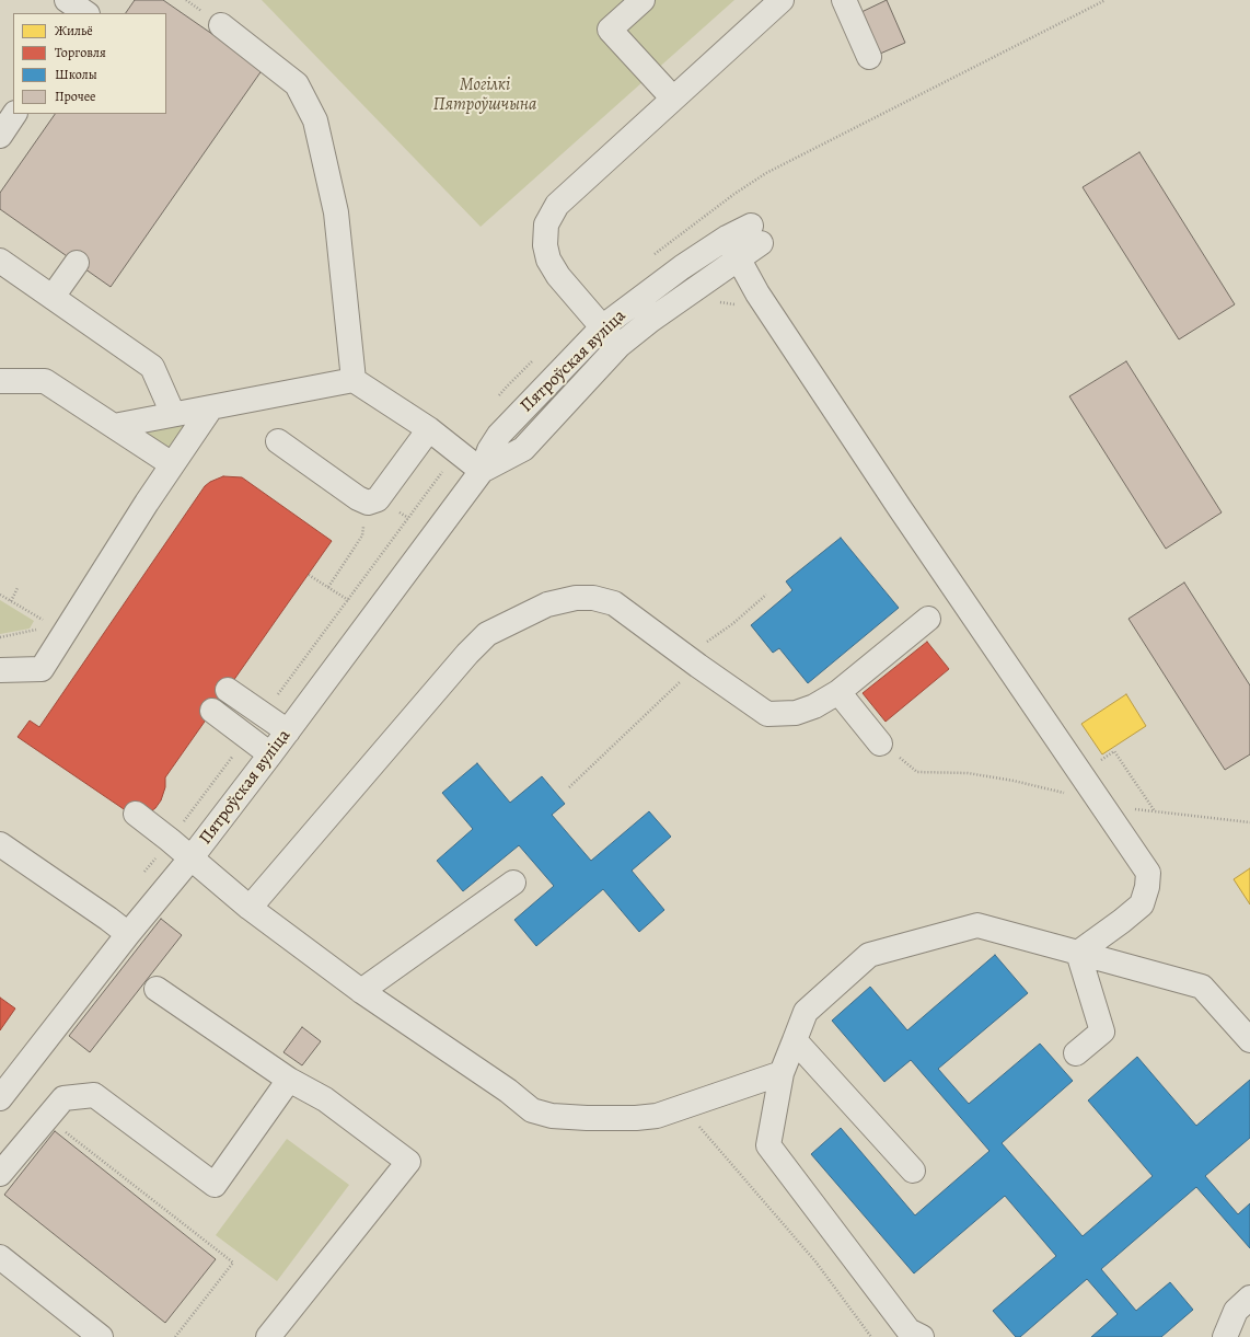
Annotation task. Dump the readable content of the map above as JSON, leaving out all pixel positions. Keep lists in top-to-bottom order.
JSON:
{
  "streets": {
    "street": ["Пятроўская вуліца"]
  },
  "parks": ["Могілкі Пятроўшчына"],
  "legend": [
    "Жильё",
    "Торговля",
    "Школы",
    "Прочее"
  ]
}
